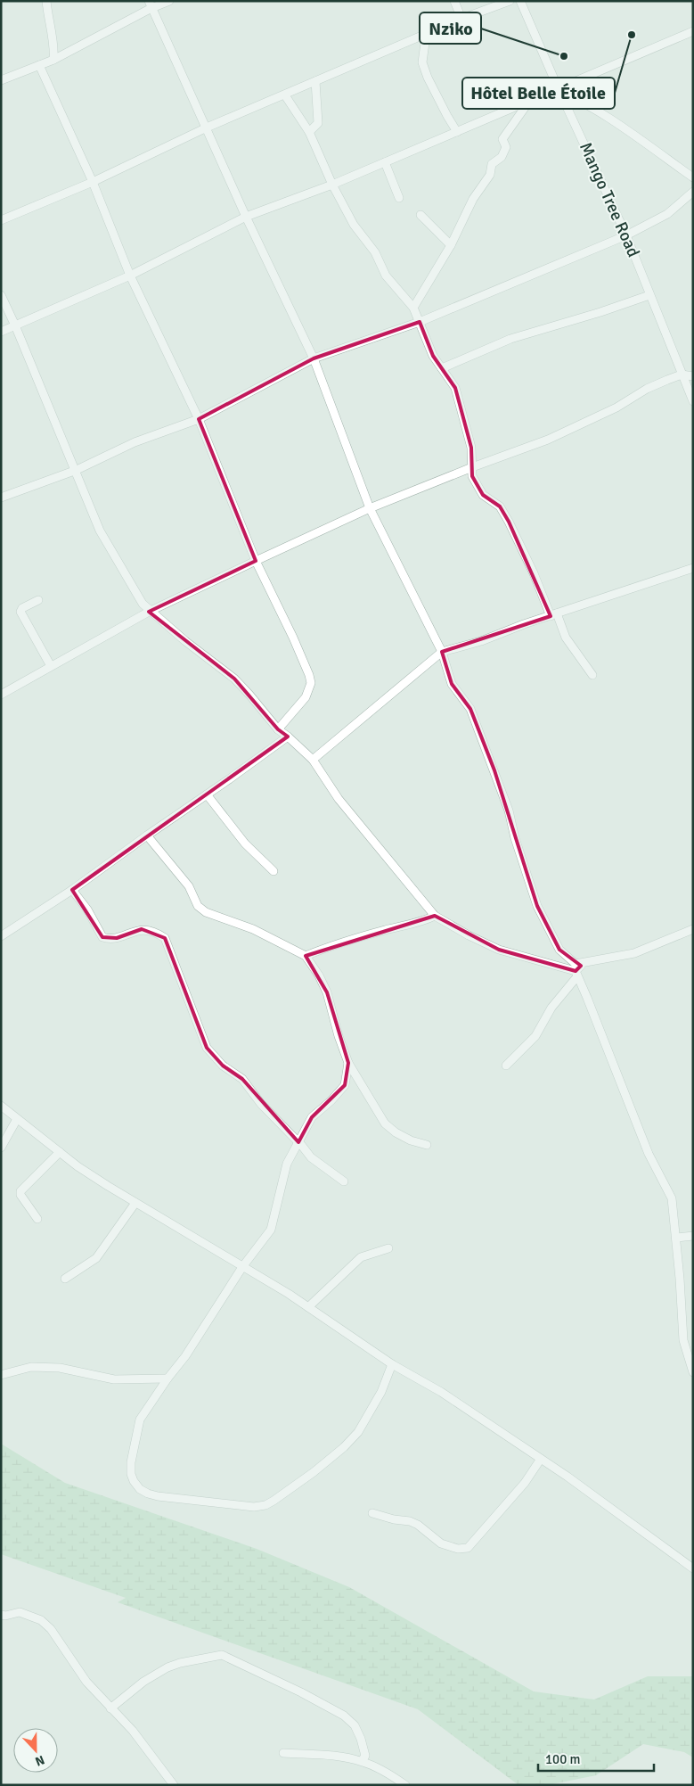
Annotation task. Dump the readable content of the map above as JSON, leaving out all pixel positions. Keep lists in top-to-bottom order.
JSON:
{
  "streets": {
    "street": ["Mango Tree Road"]
  },
  "places": ["Hôtel Belle Étoile", "Nziko"],
  "scale_bar": "100 m",
  "north": "bottom"
}
